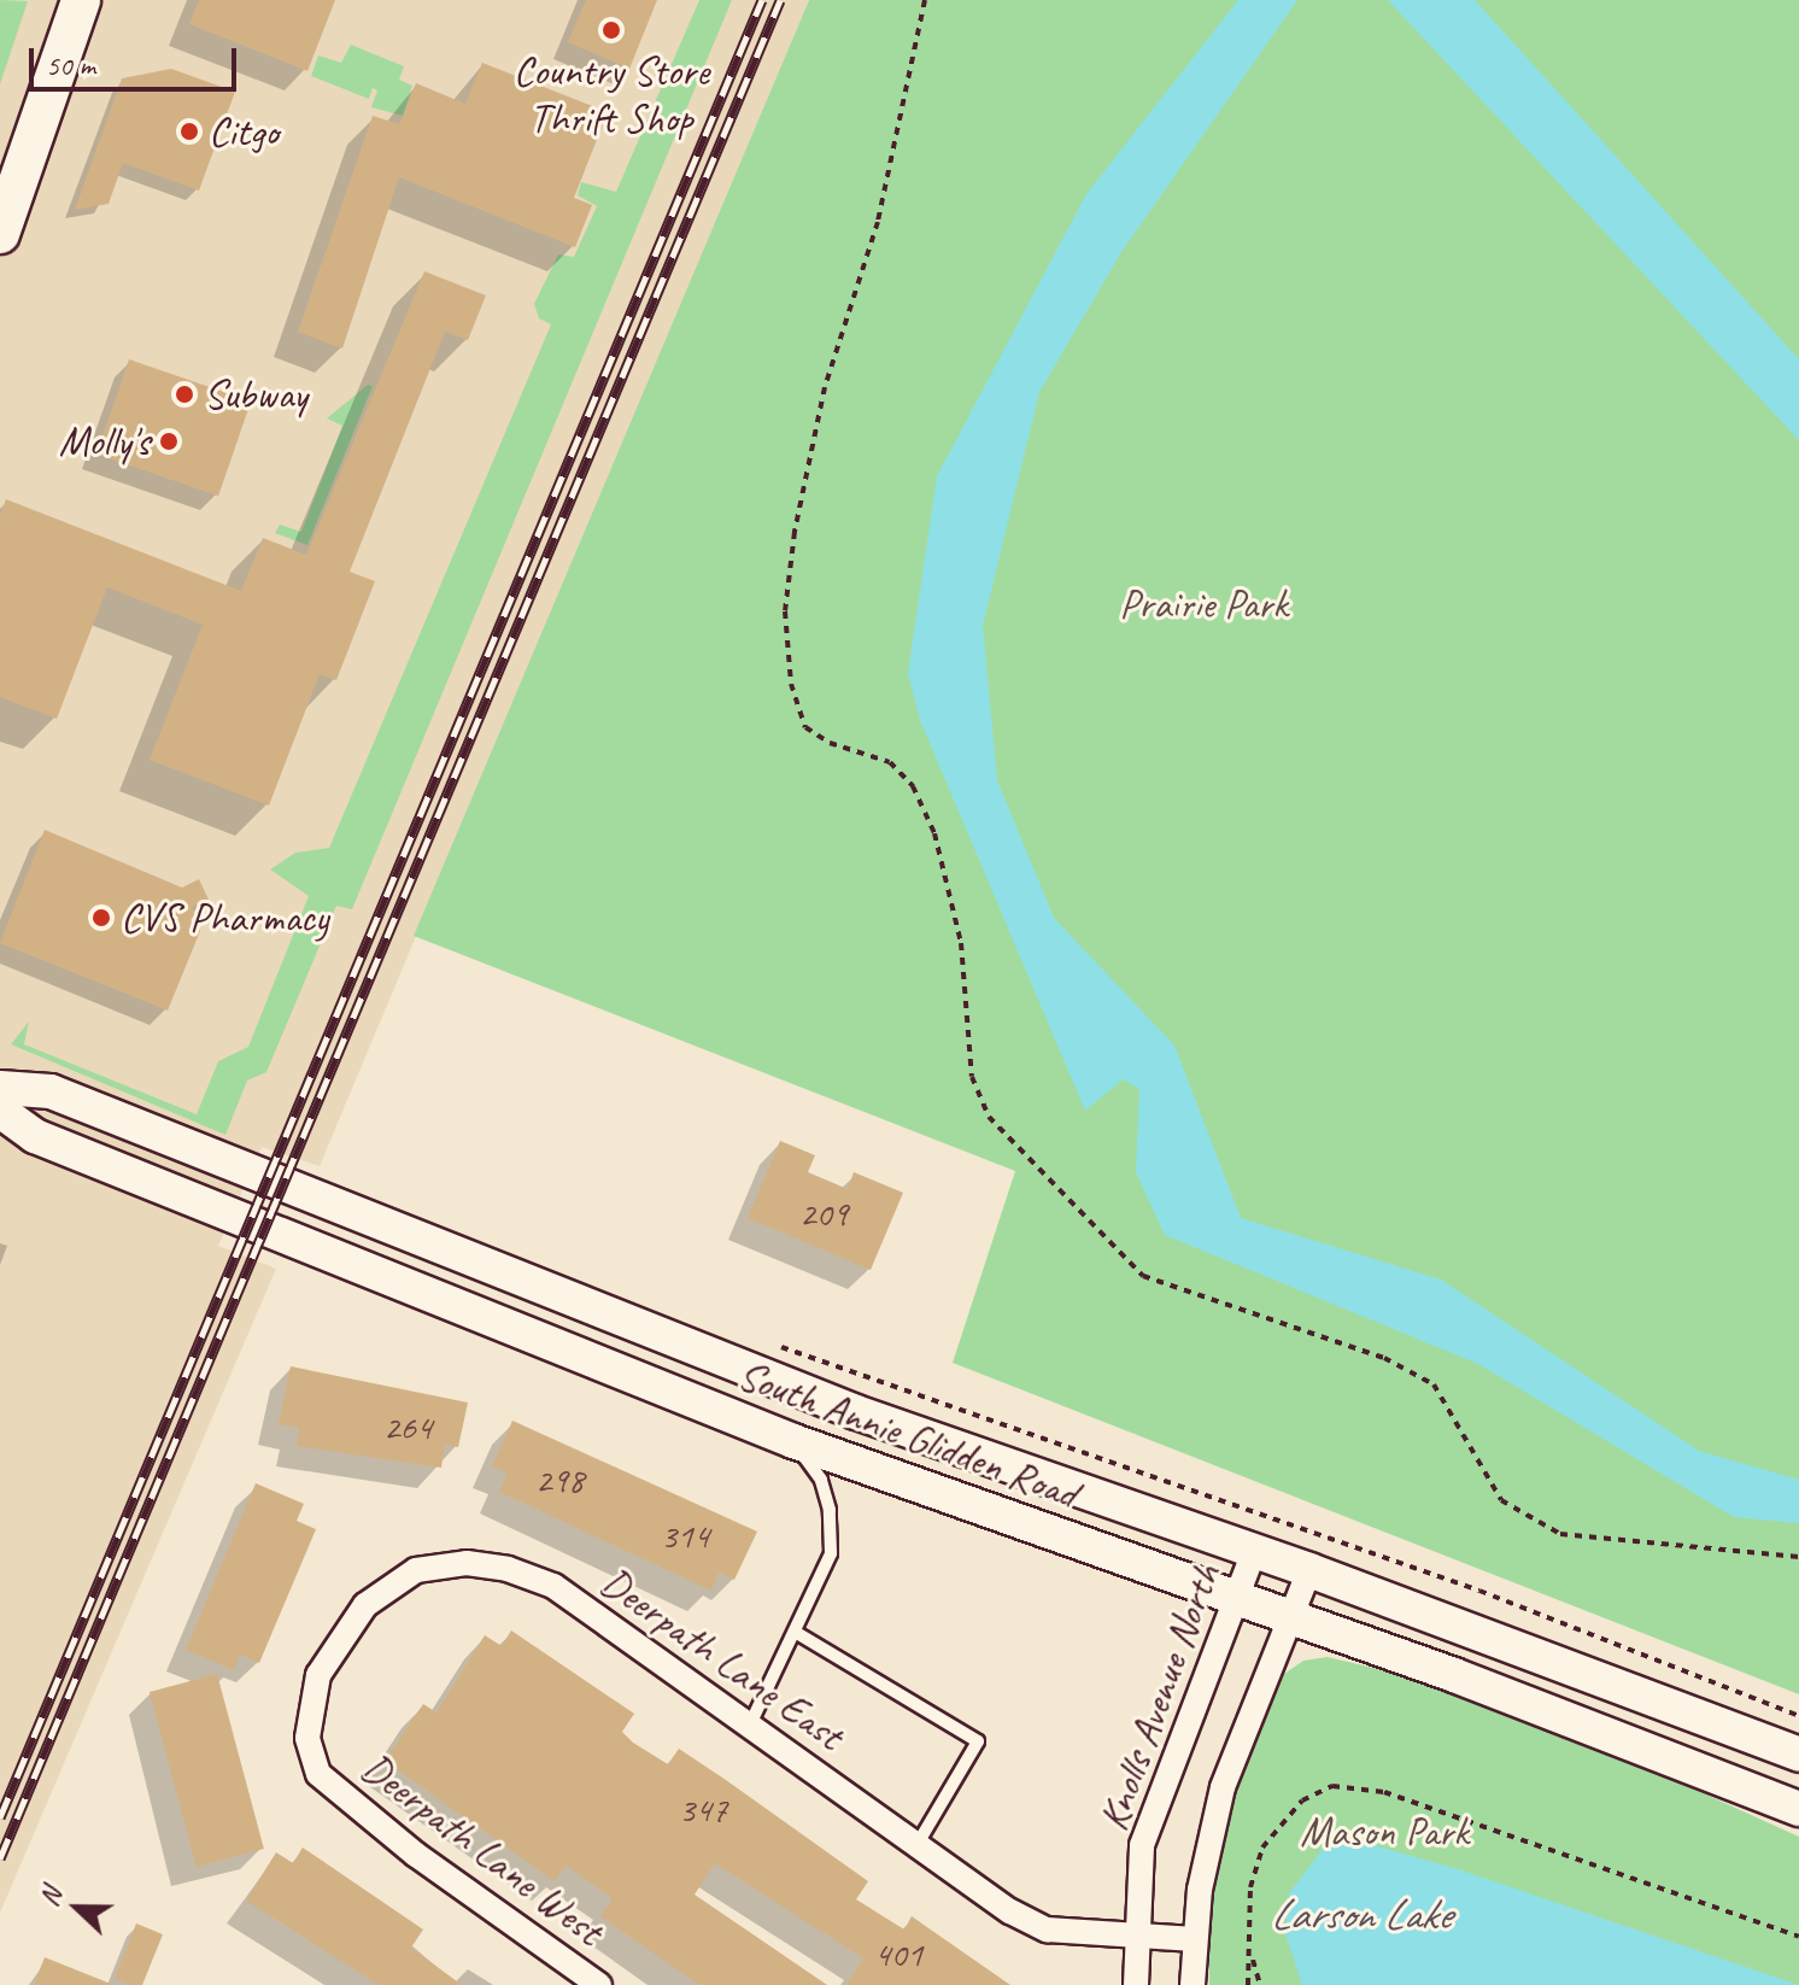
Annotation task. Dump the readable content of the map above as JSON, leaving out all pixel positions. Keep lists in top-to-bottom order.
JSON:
{
  "streets": {
    "main road": ["South Annie Glidden Road"],
    "street": ["Deerpath Lane East", "Knolls Avenue North", "Deerpath Lane West"]
  },
  "crossings": [
    ["South Annie Glidden Road", "Knolls Avenue North"],
    ["Deerpath Lane East", "Knolls Avenue North"],
    ["Deerpath Lane East", "Deerpath Lane West"]
  ],
  "water": ["Larson Lake"],
  "parks": ["Prairie Park", "Mason Park"],
  "places": [
    "Country Store Thrift Shop",
    "Citgo",
    "Subway",
    "Molly's",
    "CVS Pharmacy"
  ],
  "house_numbers": [
    "209",
    "264",
    "298",
    "314",
    "347",
    "401"
  ],
  "scale_bar": "50 m",
  "north": "left"
}
